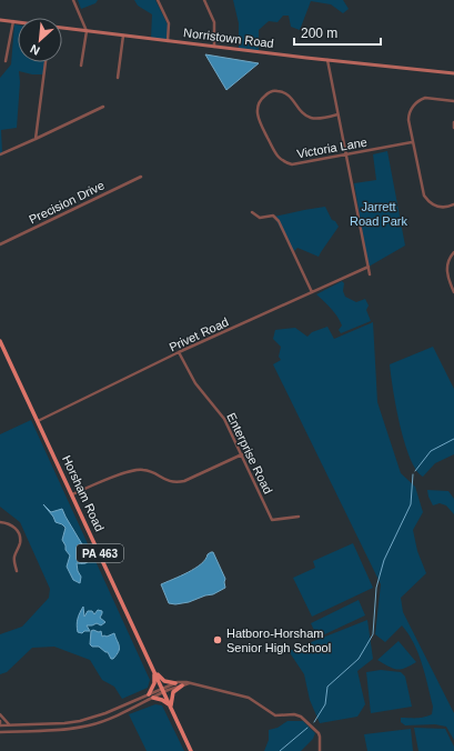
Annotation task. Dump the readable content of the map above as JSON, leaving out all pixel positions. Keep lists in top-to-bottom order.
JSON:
{
  "streets": {
    "main road": ["Norristown Road", "Horsham Road", "PA 463"],
    "street": [
      "Victoria Lane",
      "Precision Drive",
      "Privet Road",
      "Enterprise Road"
    ]
  },
  "crossings": [
    ["Privet Road", "Enterprise Road"],
    ["Privet Road", "Horsham Road"]
  ],
  "parks": ["Jarrett Road Park"],
  "places": ["Hatboro-Horsham Senior High School"],
  "scale_bar": "200 m",
  "north": "bottom left"
}
